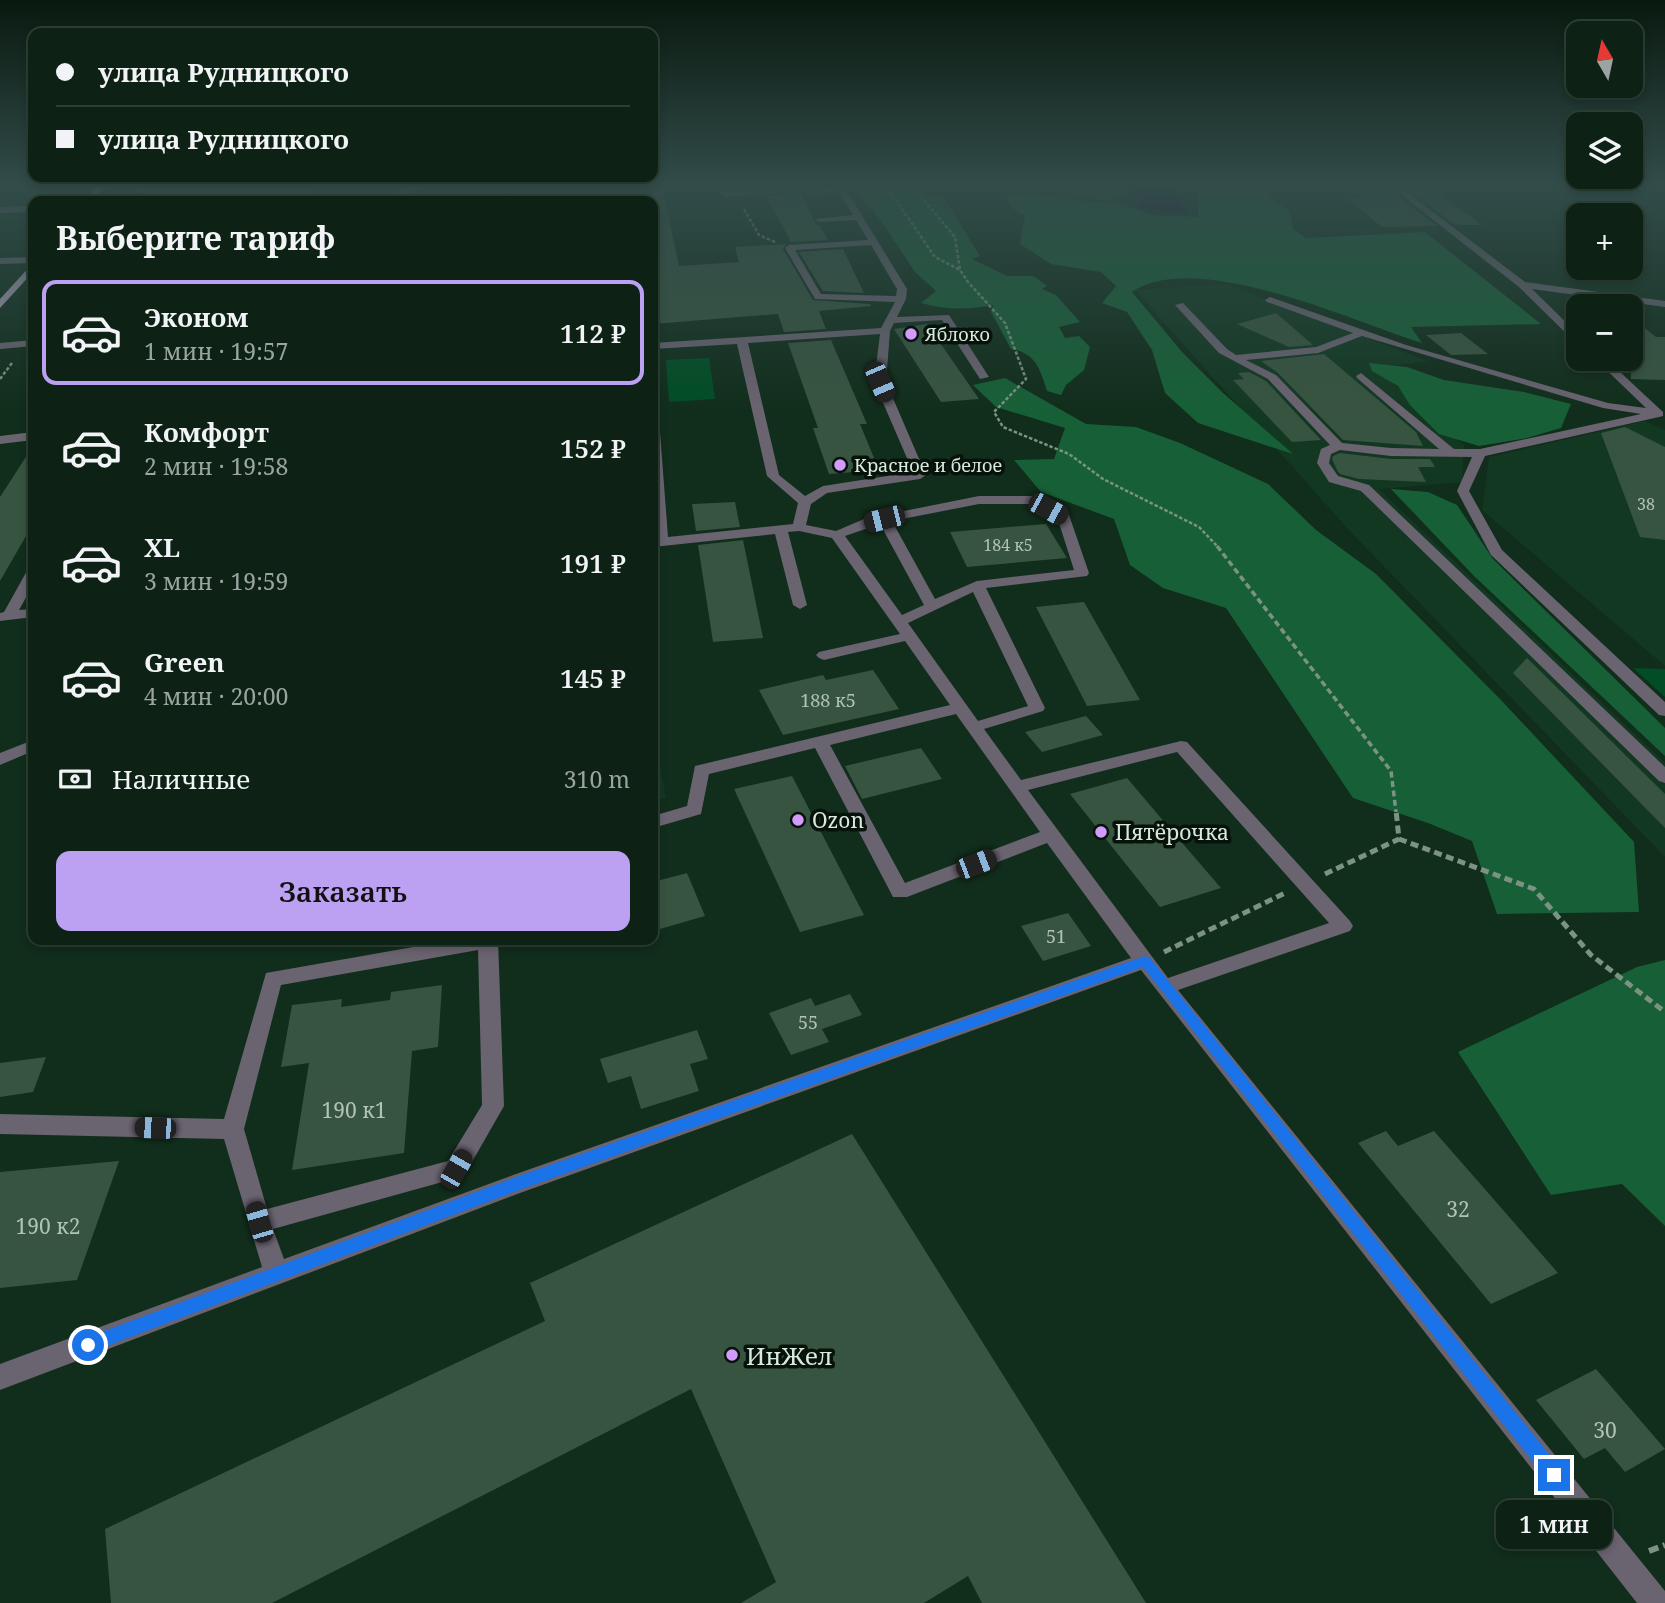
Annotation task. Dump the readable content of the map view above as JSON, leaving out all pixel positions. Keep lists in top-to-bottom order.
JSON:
{
  "places": [
    "Яблоко",
    "Красное и белое",
    "Ozon",
    "Пятёрочка",
    "ИнЖел"
  ],
  "house_numbers": [
    "38",
    "184 к5",
    "188 к5",
    "51",
    "55",
    "190 к1",
    "32",
    "190 к2",
    "30"
  ],
  "north": "top",
  "page": {
    "map_buttons": ["+", "−"],
    "banner": ["улица Рудницкого", "улица Рудницкого"],
    "heading": "Выберите тариф",
    "list": [
      {
        "name": "Эконом",
        "note": "1 мин · 19:57",
        "value": "112 ₽"
      },
      {
        "name": "Комфорт",
        "note": "2 мин · 19:58",
        "value": "152 ₽"
      },
      {
        "name": "XL",
        "note": "3 мин · 19:59",
        "value": "191 ₽"
      },
      {
        "name": "Green",
        "note": "4 мин · 20:00",
        "value": "145 ₽"
      }
    ],
    "pay": ["Наличные", "310 m"],
    "buttons": "Заказать",
    "bubble": "1 мин"
  }
}
